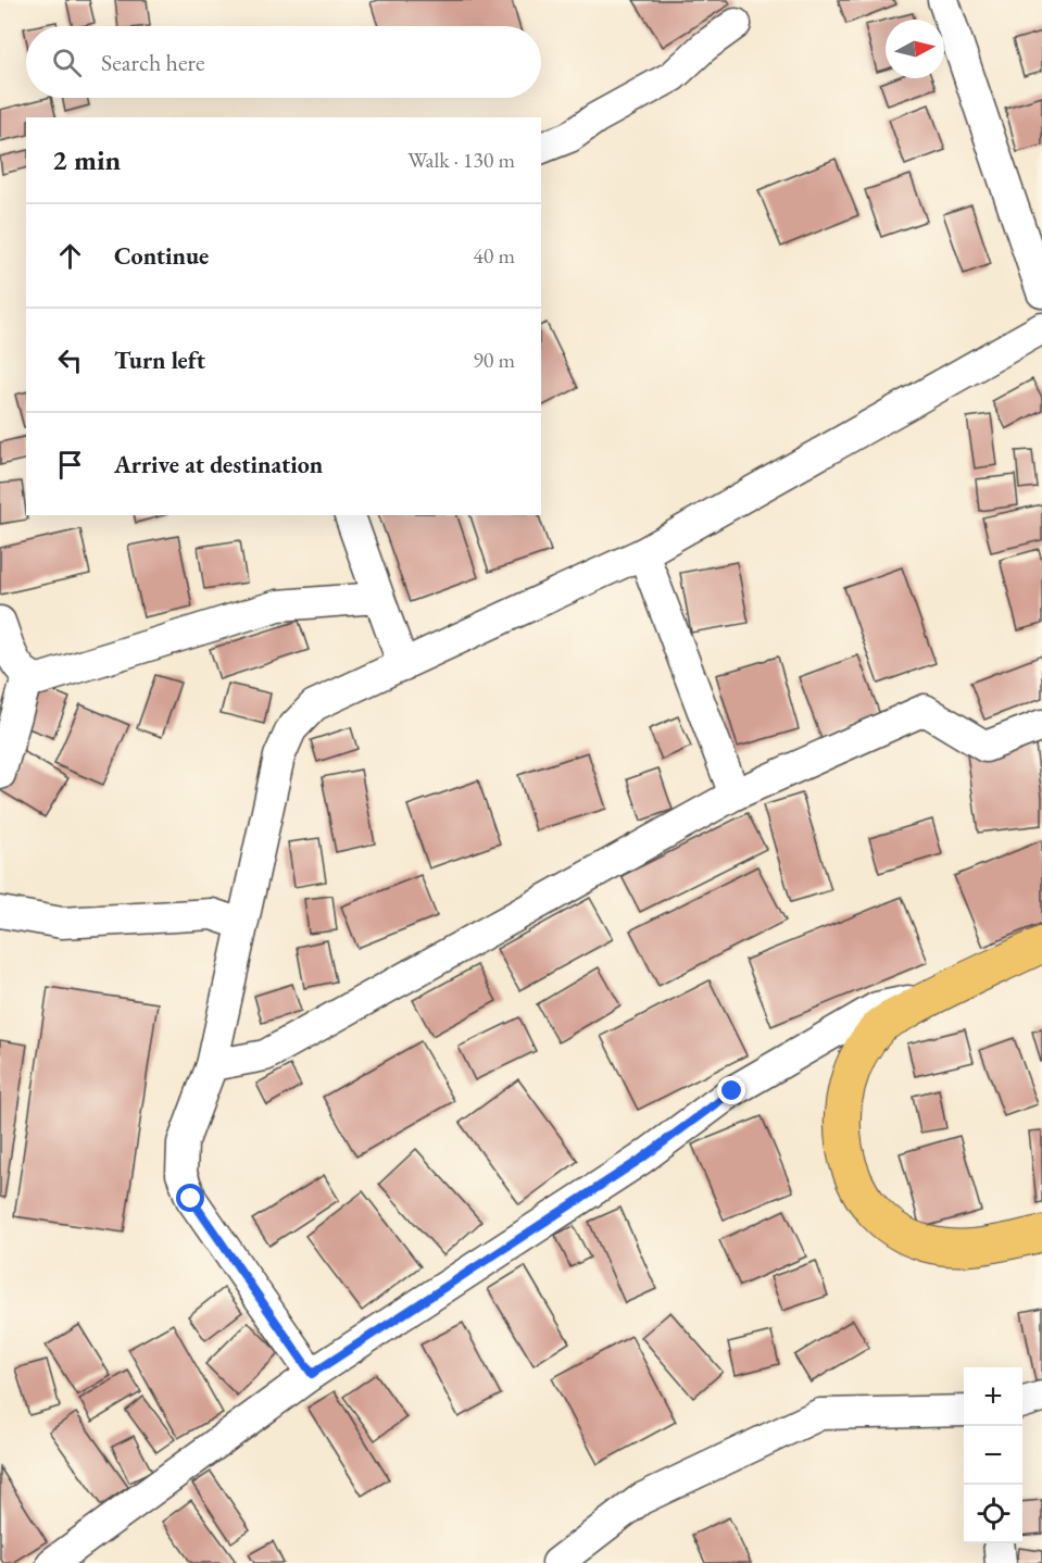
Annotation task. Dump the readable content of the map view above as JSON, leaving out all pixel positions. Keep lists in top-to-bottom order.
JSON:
{
  "north": "right",
  "page": {
    "search": "Search here",
    "heading": ["2 min", "Walk · 130 m"],
    "list": [
      ["Continue", "40 m"],
      ["Turn left", "90 m"],
      "Arrive at destination"
    ],
    "map_buttons": ["+", "−"]
  }
}
